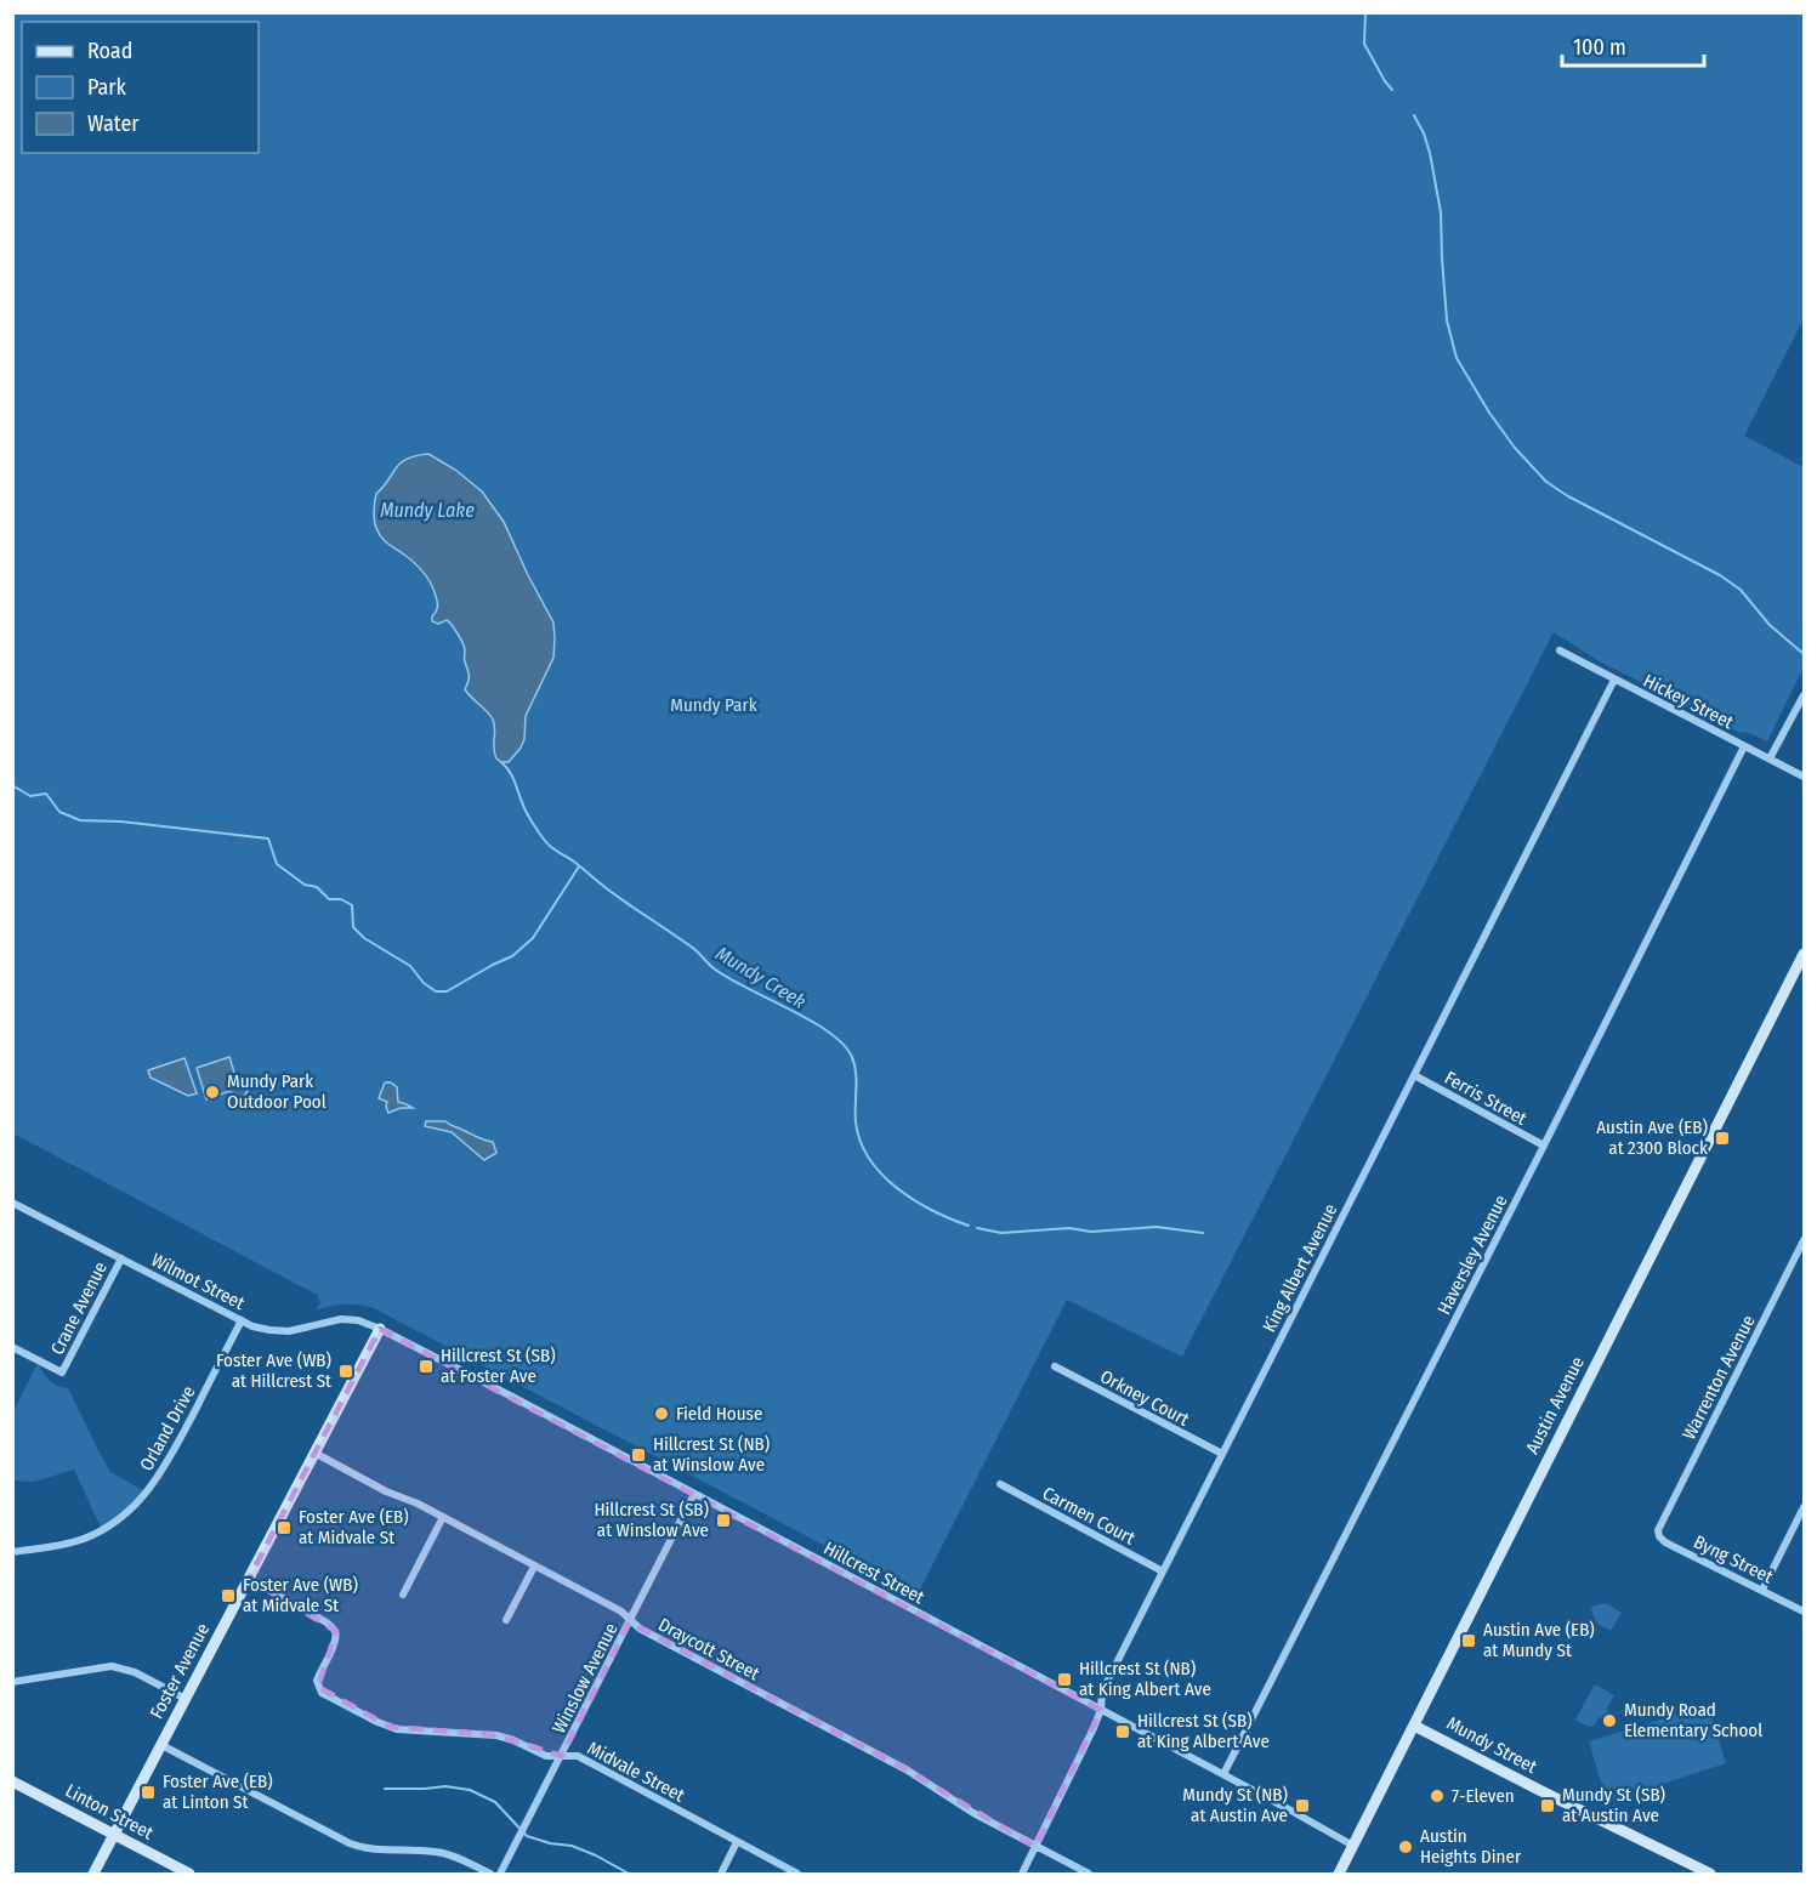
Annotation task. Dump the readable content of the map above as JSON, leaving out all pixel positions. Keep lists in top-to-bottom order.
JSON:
{
  "streets": {
    "street": [
      "Hickey Street",
      "Ferris Street",
      "Haversley Avenue",
      "King Albert Avenue",
      "Wilmot Street",
      "Crane Avenue",
      "Warrenton Avenue",
      "Orkney Court",
      "Austin Avenue",
      "Orland Drive",
      "Carmen Court",
      "Byng Street",
      "Hillcrest Street",
      "Draycott Street",
      "Foster Avenue",
      "Winslow Avenue",
      "Mundy Street",
      "Midvale Street",
      "Linton Street"
    ]
  },
  "crossings": [
    ["Hickey Street", "Haversley Avenue"],
    ["Hickey Street", "King Albert Avenue"],
    ["Ferris Street", "Haversley Avenue"],
    ["Ferris Street", "King Albert Avenue"],
    ["Haversley Avenue", "Hillcrest Street"],
    ["King Albert Avenue", "Orkney Court"],
    ["King Albert Avenue", "Carmen Court"],
    ["King Albert Avenue", "Hillcrest Street"],
    ["King Albert Avenue", "Draycott Street"],
    ["Wilmot Street", "Crane Avenue"],
    ["Wilmot Street", "Orland Drive"],
    ["Wilmot Street", "Hillcrest Street"],
    ["Wilmot Street", "Foster Avenue"],
    ["Warrenton Avenue", "Byng Street"],
    ["Austin Avenue", "Hillcrest Street"],
    ["Austin Avenue", "Mundy Street"],
    ["Hillcrest Street", "Foster Avenue"],
    ["Hillcrest Street", "Winslow Avenue"],
    ["Draycott Street", "Foster Avenue"],
    ["Draycott Street", "Winslow Avenue"],
    ["Foster Avenue", "Midvale Street"],
    ["Foster Avenue", "Linton Street"],
    ["Winslow Avenue", "Midvale Street"]
  ],
  "water": ["Mundy Lake", "Mundy Creek"],
  "parks": ["Mundy Park"],
  "places": {
    "other": [
      "Mundy Park Outdoor Pool",
      "Field House",
      "Mundy Road Elementary School",
      "7-Eleven",
      "Austin Heights Diner"
    ],
    "transit": [
      "Austin Ave (EB) at 2300 Block",
      "Hillcrest St (SB) at Foster Ave",
      "Foster Ave (WB) at Hillcrest St",
      "Hillcrest St (NB) at Winslow Ave",
      "Hillcrest St (SB) at Winslow Ave",
      "Foster Ave (EB) at Midvale St",
      "Foster Ave (WB) at Midvale St",
      "Austin Ave (EB) at Mundy St",
      "Hillcrest St (NB) at King Albert Ave",
      "Hillcrest St (SB) at King Albert Ave",
      "Foster Ave (EB) at Linton St",
      "Mundy St (NB) at Austin Ave",
      "Mundy St (SB) at Austin Ave"
    ]
  },
  "legend": ["Road", "Park", "Water"],
  "scale_bar": "100 m"
}
